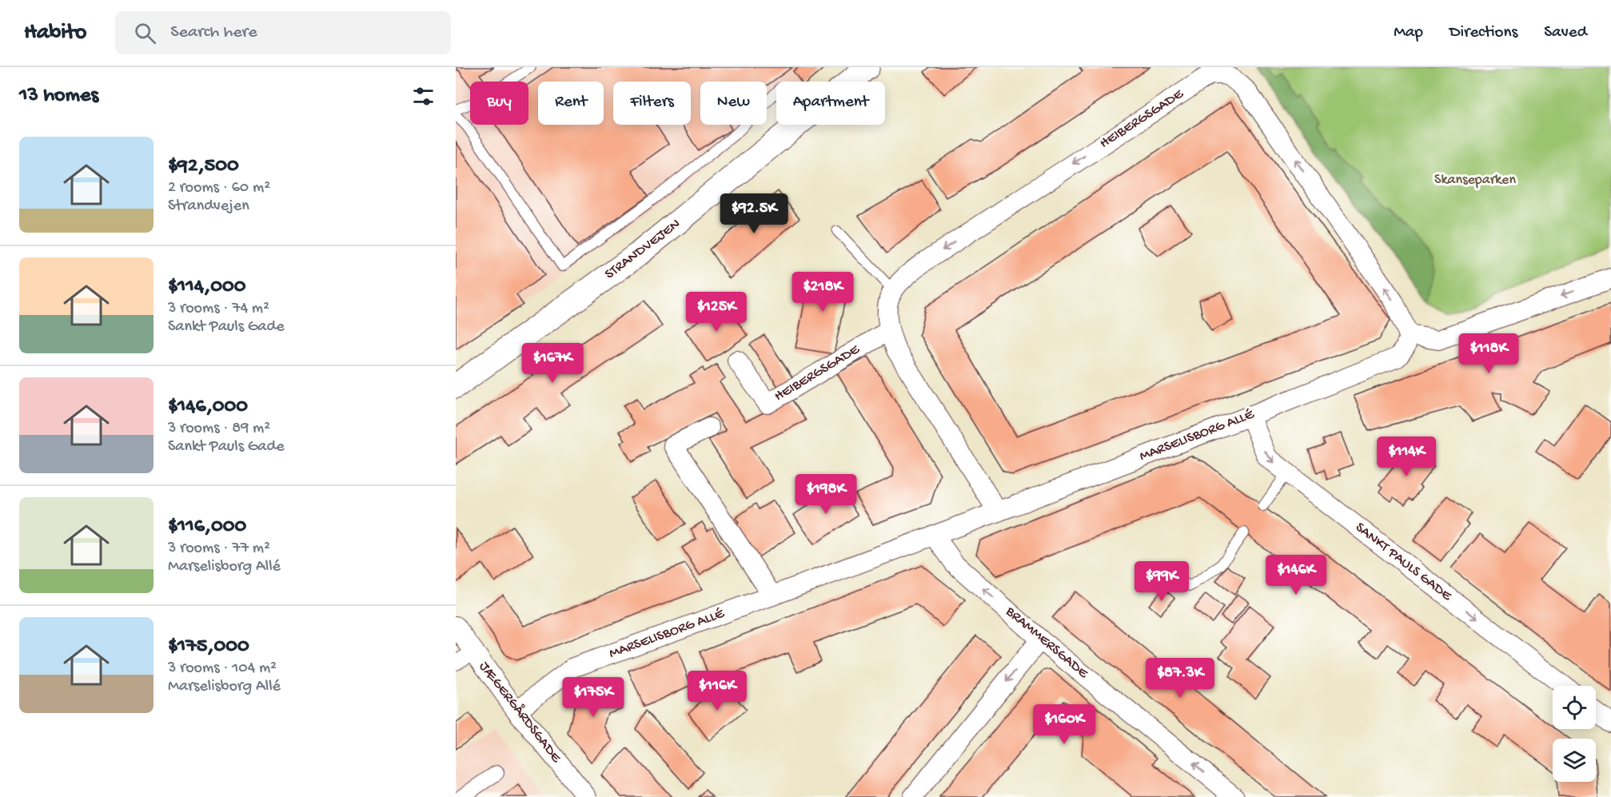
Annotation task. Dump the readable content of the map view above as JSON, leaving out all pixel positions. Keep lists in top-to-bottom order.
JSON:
{
  "streets": {
    "street": [
      "HEIBERGSGADE",
      "STRANDVEJEN",
      "MARSELISBORG ALLÉ",
      "SANKT PAULS GADE",
      "BRAMMERSGADE",
      "JÆGERGÅRDSGADE"
    ]
  },
  "crossings": [
    ["HEIBERGSGADE", "MARSELISBORG ALLÉ"],
    ["MARSELISBORG ALLÉ", "SANKT PAULS GADE"],
    ["MARSELISBORG ALLÉ", "BRAMMERSGADE"],
    ["MARSELISBORG ALLÉ", "JÆGERGÅRDSGADE"]
  ],
  "one_way": ["SANKT PAULS GADE", "BRAMMERSGADE"],
  "parks": ["Skanseparken"],
  "page": {
    "header": "Habito",
    "search": "Search here",
    "nav": ["Map", "Directions", "Saved"],
    "heading": "13 homes",
    "chip": [
      "Buy",
      "Rent",
      "Filters",
      "New",
      "Apartment"
    ],
    "list": [
      {
        "name": "$92,500",
        "note": "2 rooms · 60 m² · Strandvejen"
      },
      {
        "name": "$114,000",
        "note": "3 rooms · 74 m² · Sankt Pauls Gade"
      },
      {
        "name": "$146,000",
        "note": "3 rooms · 89 m² · Sankt Pauls Gade"
      },
      {
        "name": "$116,000",
        "note": "3 rooms · 77 m² · Marselisborg Allé"
      },
      {
        "name": "$175,000",
        "note": "3 rooms · 104 m² · Marselisborg Allé"
      }
    ],
    "price": [
      "$92.5K",
      "$218K",
      "$125K",
      "$118K",
      "$167K",
      "$114K",
      "$198K",
      "$146K",
      "$99K",
      "$87.3K",
      "$116K",
      "$175K",
      "$160K"
    ]
  }
}
